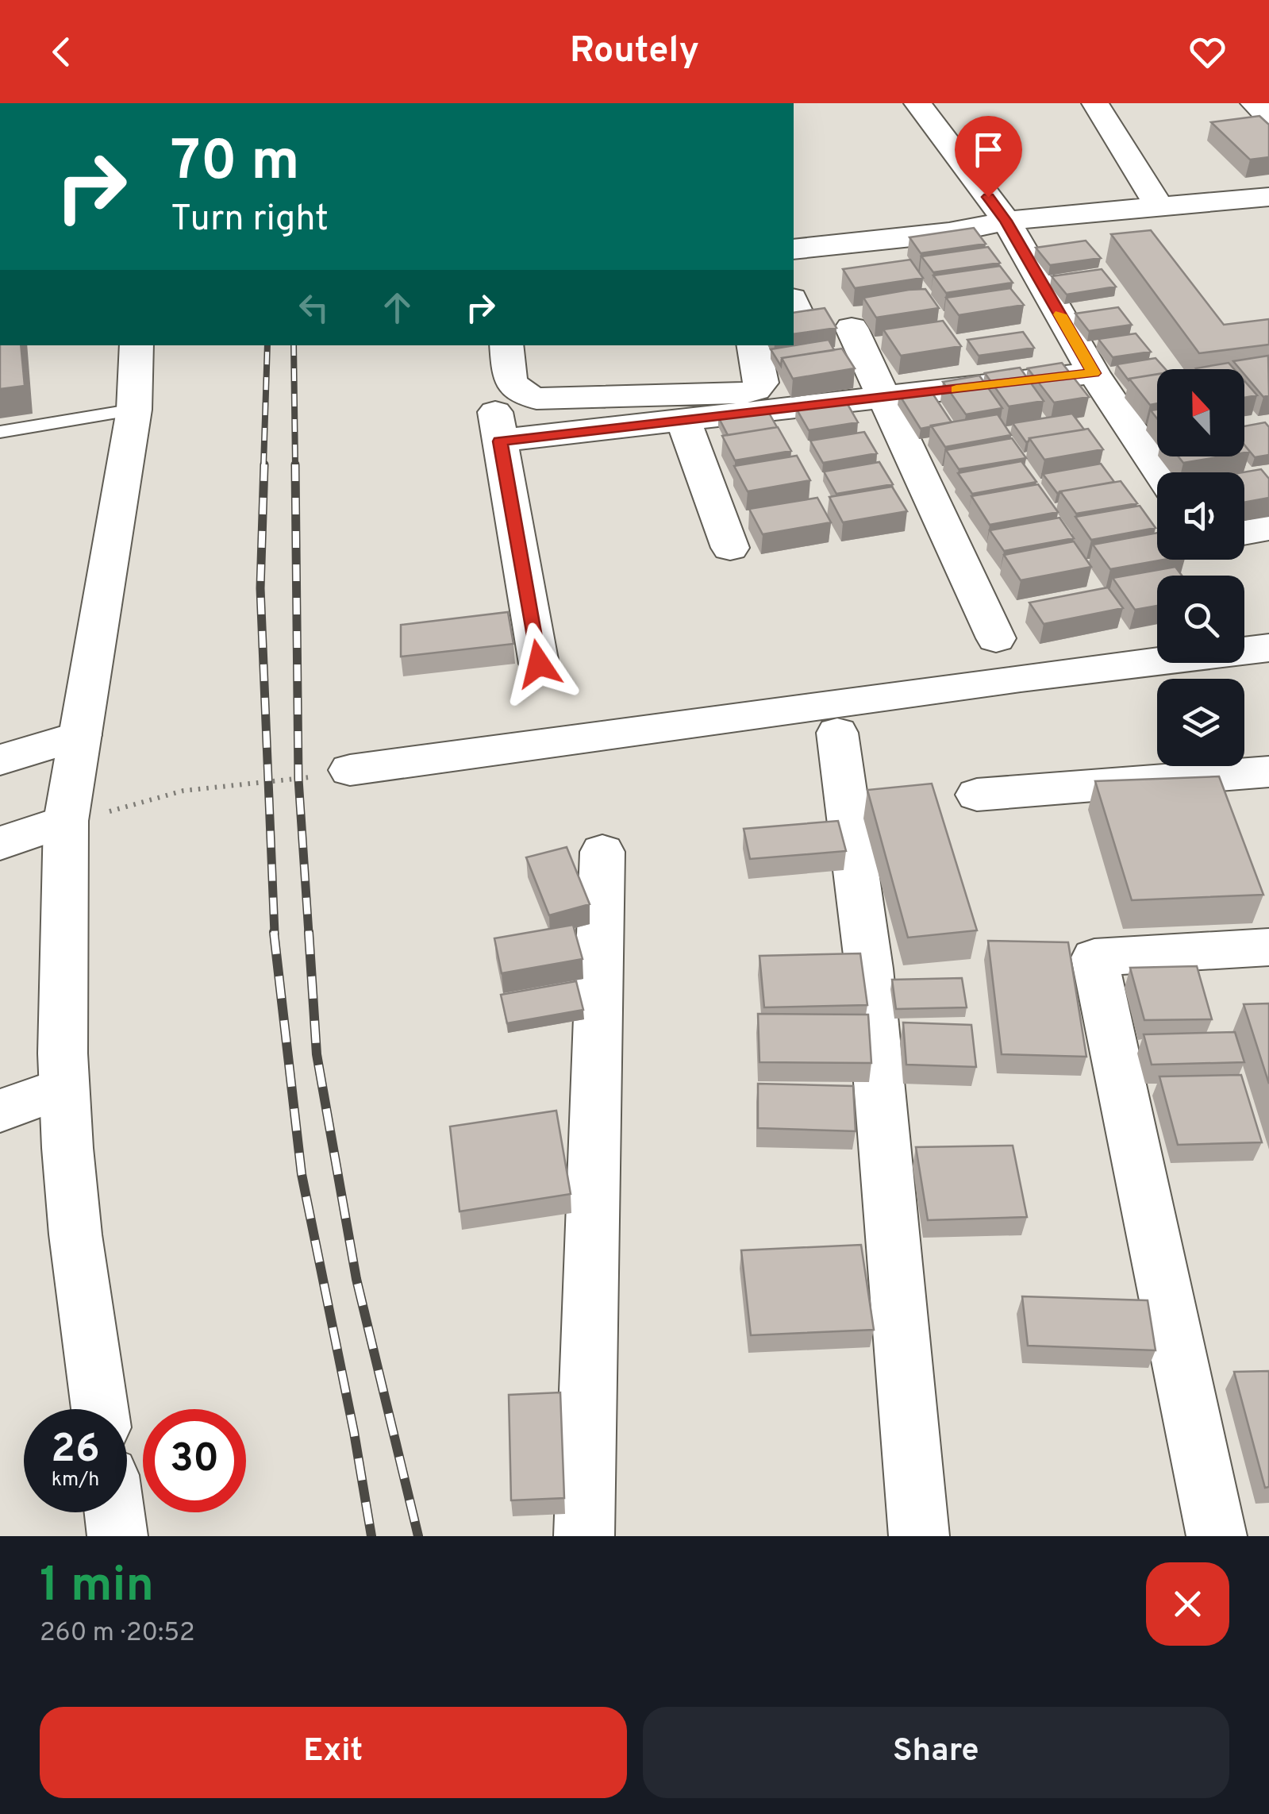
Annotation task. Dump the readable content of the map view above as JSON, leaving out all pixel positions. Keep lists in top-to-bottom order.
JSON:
{
  "north": "top",
  "page": {
    "header": "Routely",
    "turn": ["70 m", "Turn right"],
    "speed": "26 km/h",
    "limit": "30",
    "heading": ["1 min", "260 m · 20:52"],
    "buttons": ["Exit", "Share"]
  }
}
